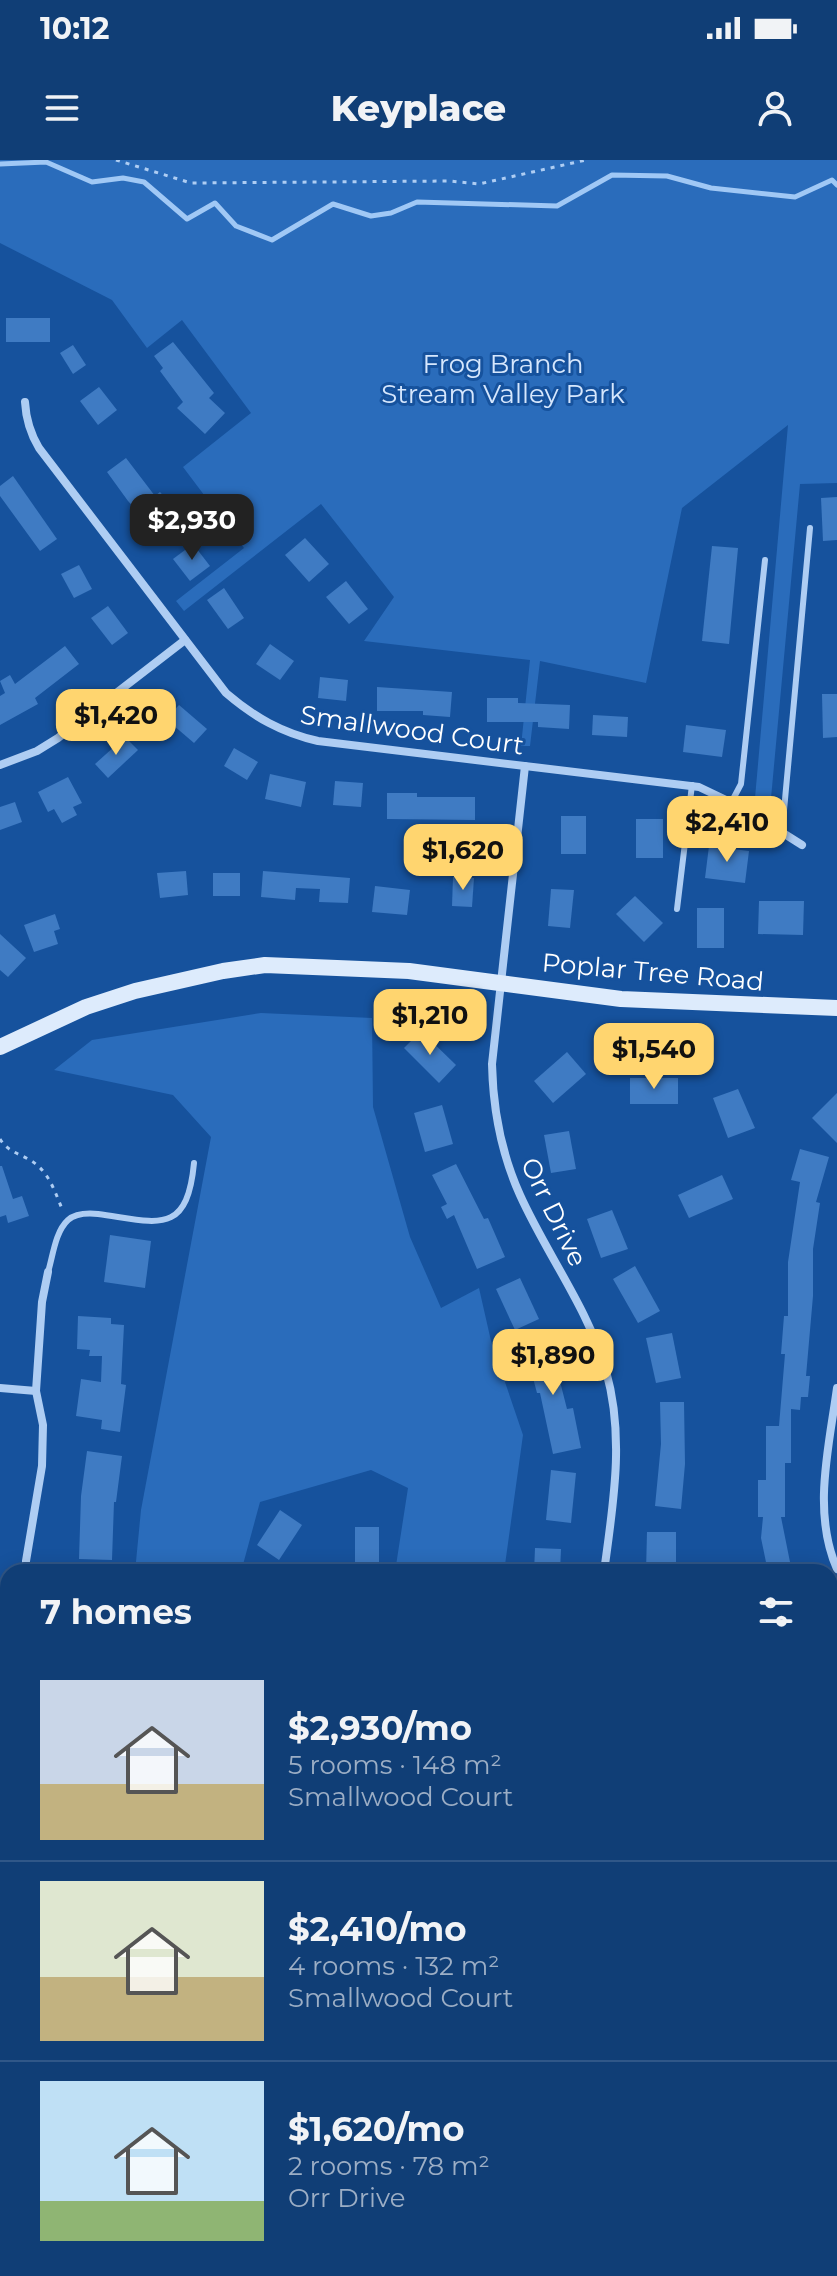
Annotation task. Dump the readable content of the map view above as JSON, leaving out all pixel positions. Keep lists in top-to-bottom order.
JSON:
{
  "streets": {
    "main road": ["Poplar Tree Road"],
    "street": ["Smallwood Court", "Orr Drive"]
  },
  "crossings": [
    ["Smallwood Court", "Orr Drive"],
    ["Poplar Tree Road", "Orr Drive"]
  ],
  "parks": ["Frog Branch Stream Valley Park"],
  "page": {
    "status": "10:12",
    "header": "Keyplace",
    "price": [
      "$2,930",
      "$1,420",
      "$2,410",
      "$1,620",
      "$1,210",
      "$1,540",
      "$1,890"
    ],
    "heading": "7 homes",
    "list": [
      {
        "name": "$2,930/mo",
        "note": "5 rooms · 148 m² · Smallwood Court"
      },
      {
        "name": "$2,410/mo",
        "note": "4 rooms · 132 m² · Smallwood Court"
      },
      {
        "name": "$1,620/mo",
        "note": "2 rooms · 78 m² · Orr Drive"
      }
    ]
  }
}
